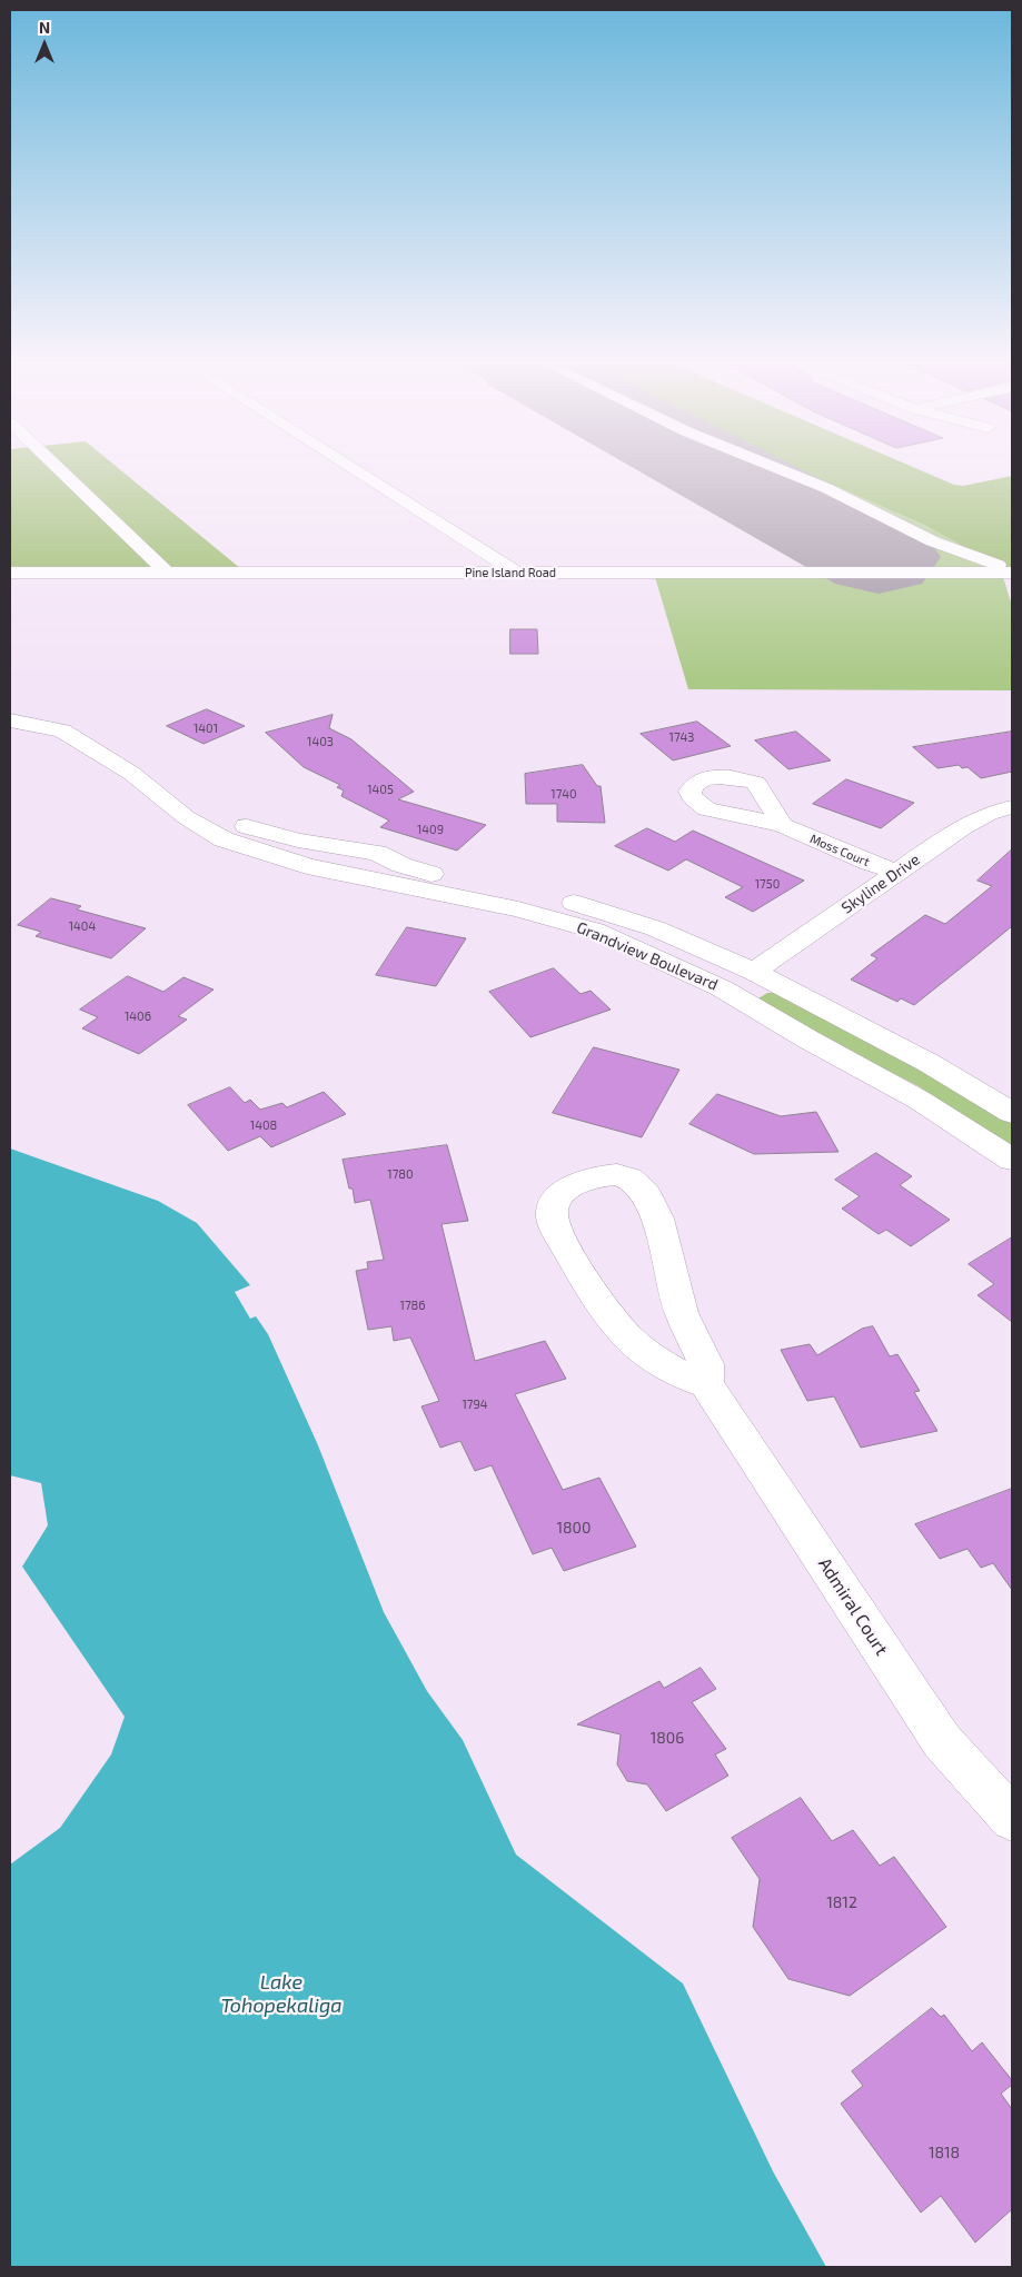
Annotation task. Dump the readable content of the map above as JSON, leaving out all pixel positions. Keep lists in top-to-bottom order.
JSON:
{
  "streets": {
    "street": [
      "Pine Island Road",
      "Moss Court",
      "Skyline Drive",
      "Grandview Boulevard",
      "Admiral Court"
    ]
  },
  "crossings": [
    ["Moss Court", "Skyline Drive"],
    ["Skyline Drive", "Grandview Boulevard"]
  ],
  "water": ["Lake Tohopekaliga"],
  "house_numbers": [
    "1401",
    "1743",
    "1403",
    "1405",
    "1740",
    "1409",
    "1750",
    "1404",
    "1406",
    "1408",
    "1780",
    "1786",
    "1794",
    "1800",
    "1806",
    "1812",
    "1818"
  ],
  "north": "top"
}
